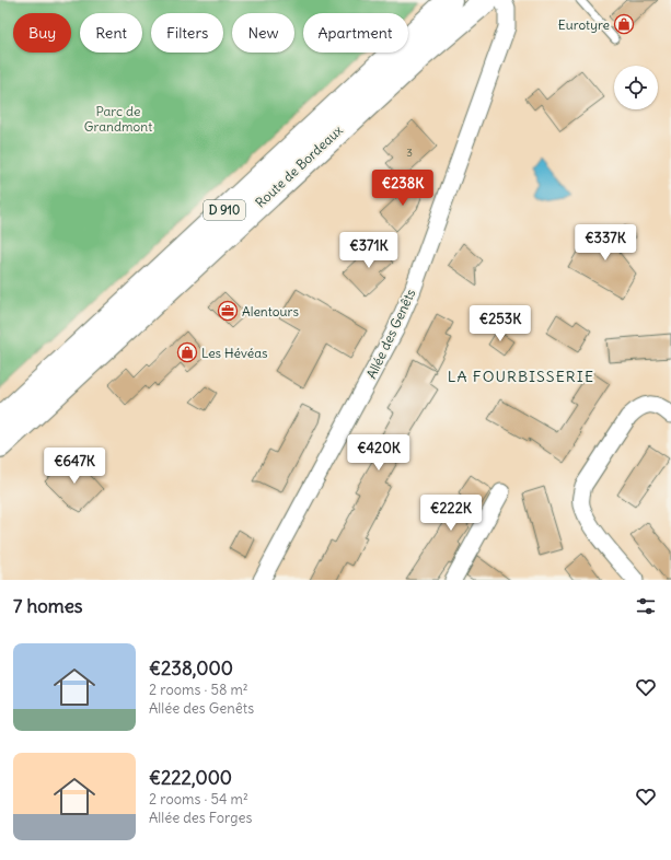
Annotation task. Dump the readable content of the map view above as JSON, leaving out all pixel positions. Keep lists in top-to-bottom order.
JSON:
{
  "streets": {
    "main road": ["Route de Bordeaux", "D 910"],
    "street": ["Allée des Genêts"]
  },
  "districts": ["LA FOURBISSERIE"],
  "parks": ["Parc de Grandmont"],
  "places": {
    "shop": ["Eurotyre", "Les Hévéas"],
    "office": ["Alentours"]
  },
  "house_numbers": ["3"],
  "page": {
    "chip": [
      "Buy",
      "Rent",
      "Filters",
      "New",
      "Apartment"
    ],
    "price": [
      "€238K",
      "€337K",
      "€371K",
      "€253K",
      "€420K",
      "€647K",
      "€222K"
    ],
    "heading": "7 homes",
    "list": [
      {
        "name": "€238,000",
        "note": "2 rooms · 58 m² · Allée des Genêts"
      },
      {
        "name": "€222,000",
        "note": "2 rooms · 54 m² · Allée des Forges"
      }
    ]
  }
}
